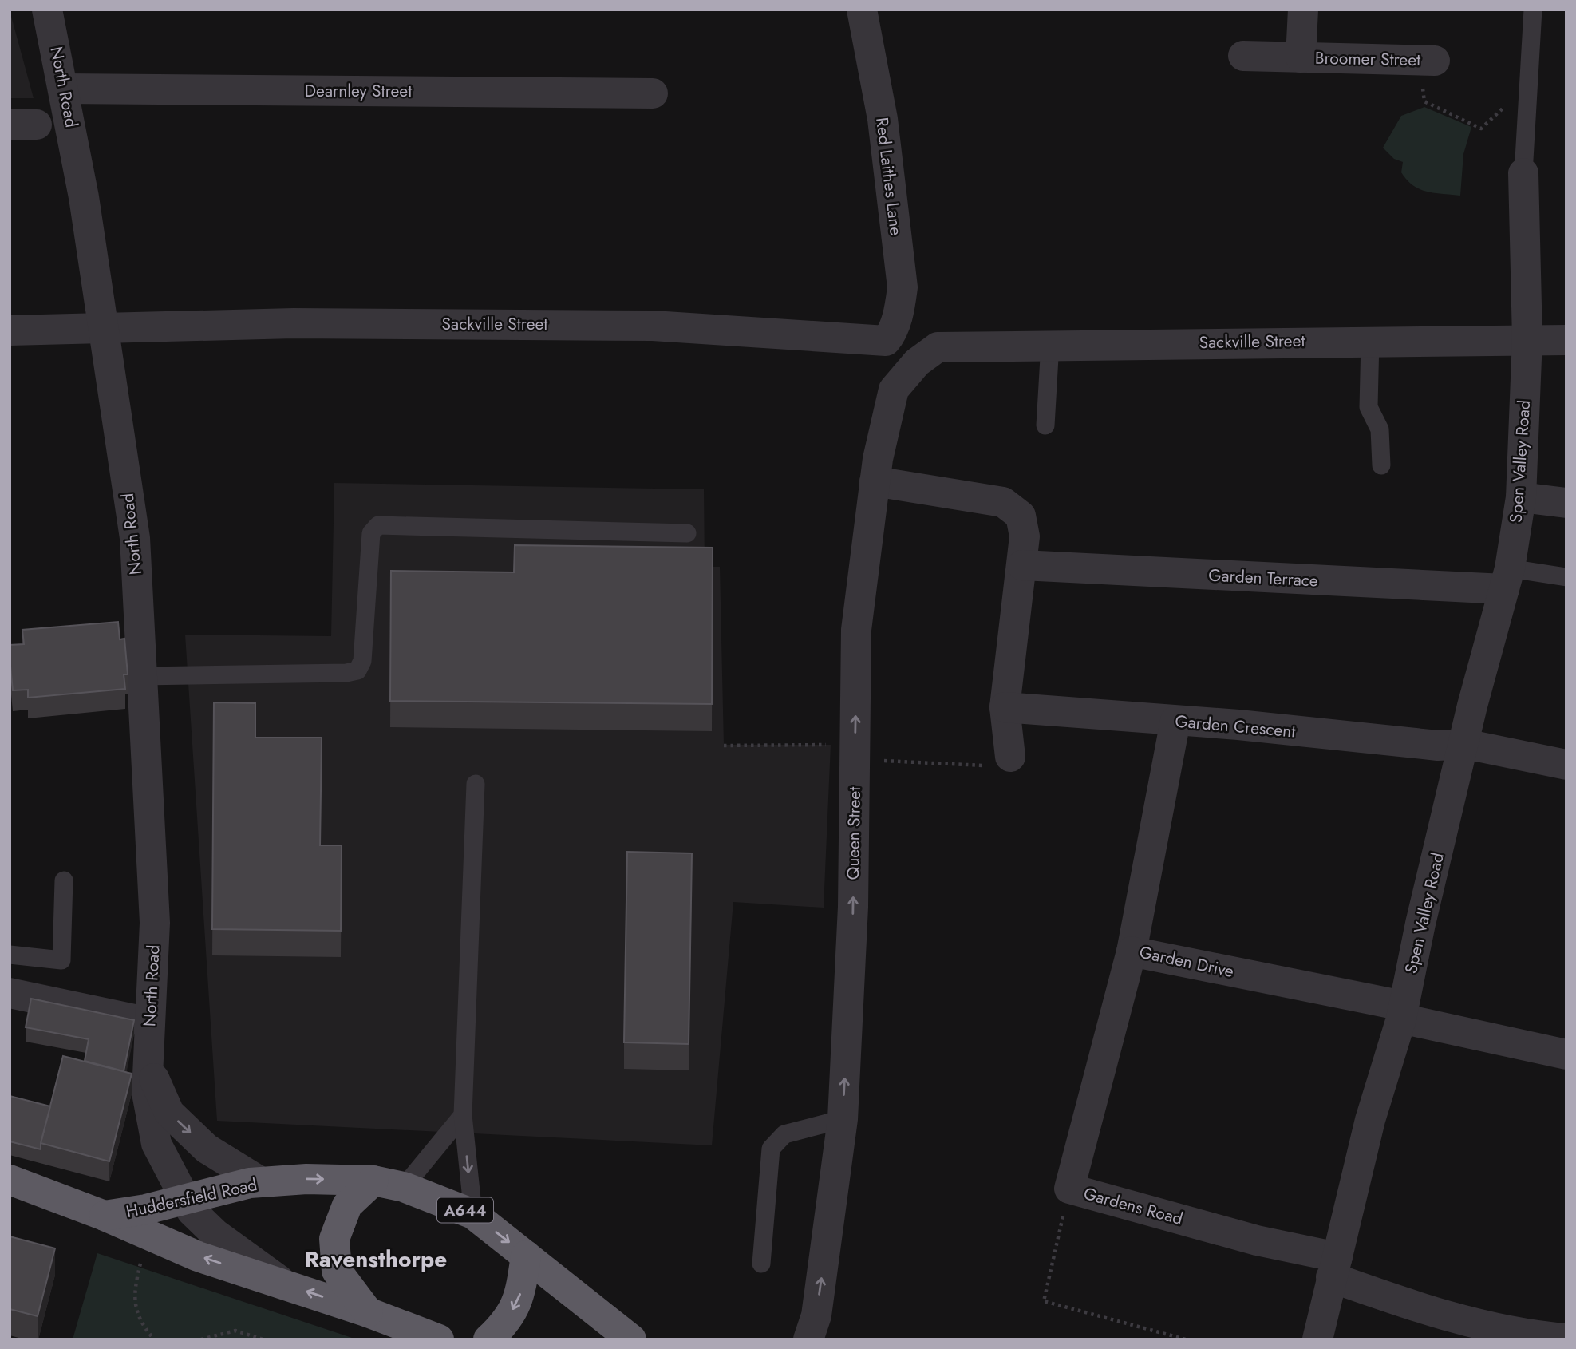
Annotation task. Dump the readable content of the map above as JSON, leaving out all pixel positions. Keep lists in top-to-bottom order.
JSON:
{
  "streets": {
    "highway": ["Huddersfield Road", "A644"],
    "street": [
      "Broomer Street",
      "North Road",
      "Dearnley Street",
      "Red Laithes Lane",
      "Sackville Street",
      "Spen Valley Road",
      "Garden Terrace",
      "Garden Crescent",
      "Queen Street",
      "Garden Drive",
      "Gardens Road"
    ]
  },
  "crossings": [
    ["North Road", "Dearnley Street"],
    ["North Road", "Sackville Street"],
    ["North Road", "Huddersfield Road"],
    ["Red Laithes Lane", "Sackville Street"],
    ["Sackville Street", "Spen Valley Road"],
    ["Sackville Street", "Queen Street"],
    ["Spen Valley Road", "Garden Terrace"],
    ["Spen Valley Road", "Garden Crescent"],
    ["Spen Valley Road", "Garden Drive"],
    ["Spen Valley Road", "Gardens Road"],
    ["Garden Crescent", "Garden Drive"],
    ["Garden Drive", "Gardens Road"]
  ],
  "one_way": ["Queen Street"],
  "districts": ["Ravensthorpe"]
}
